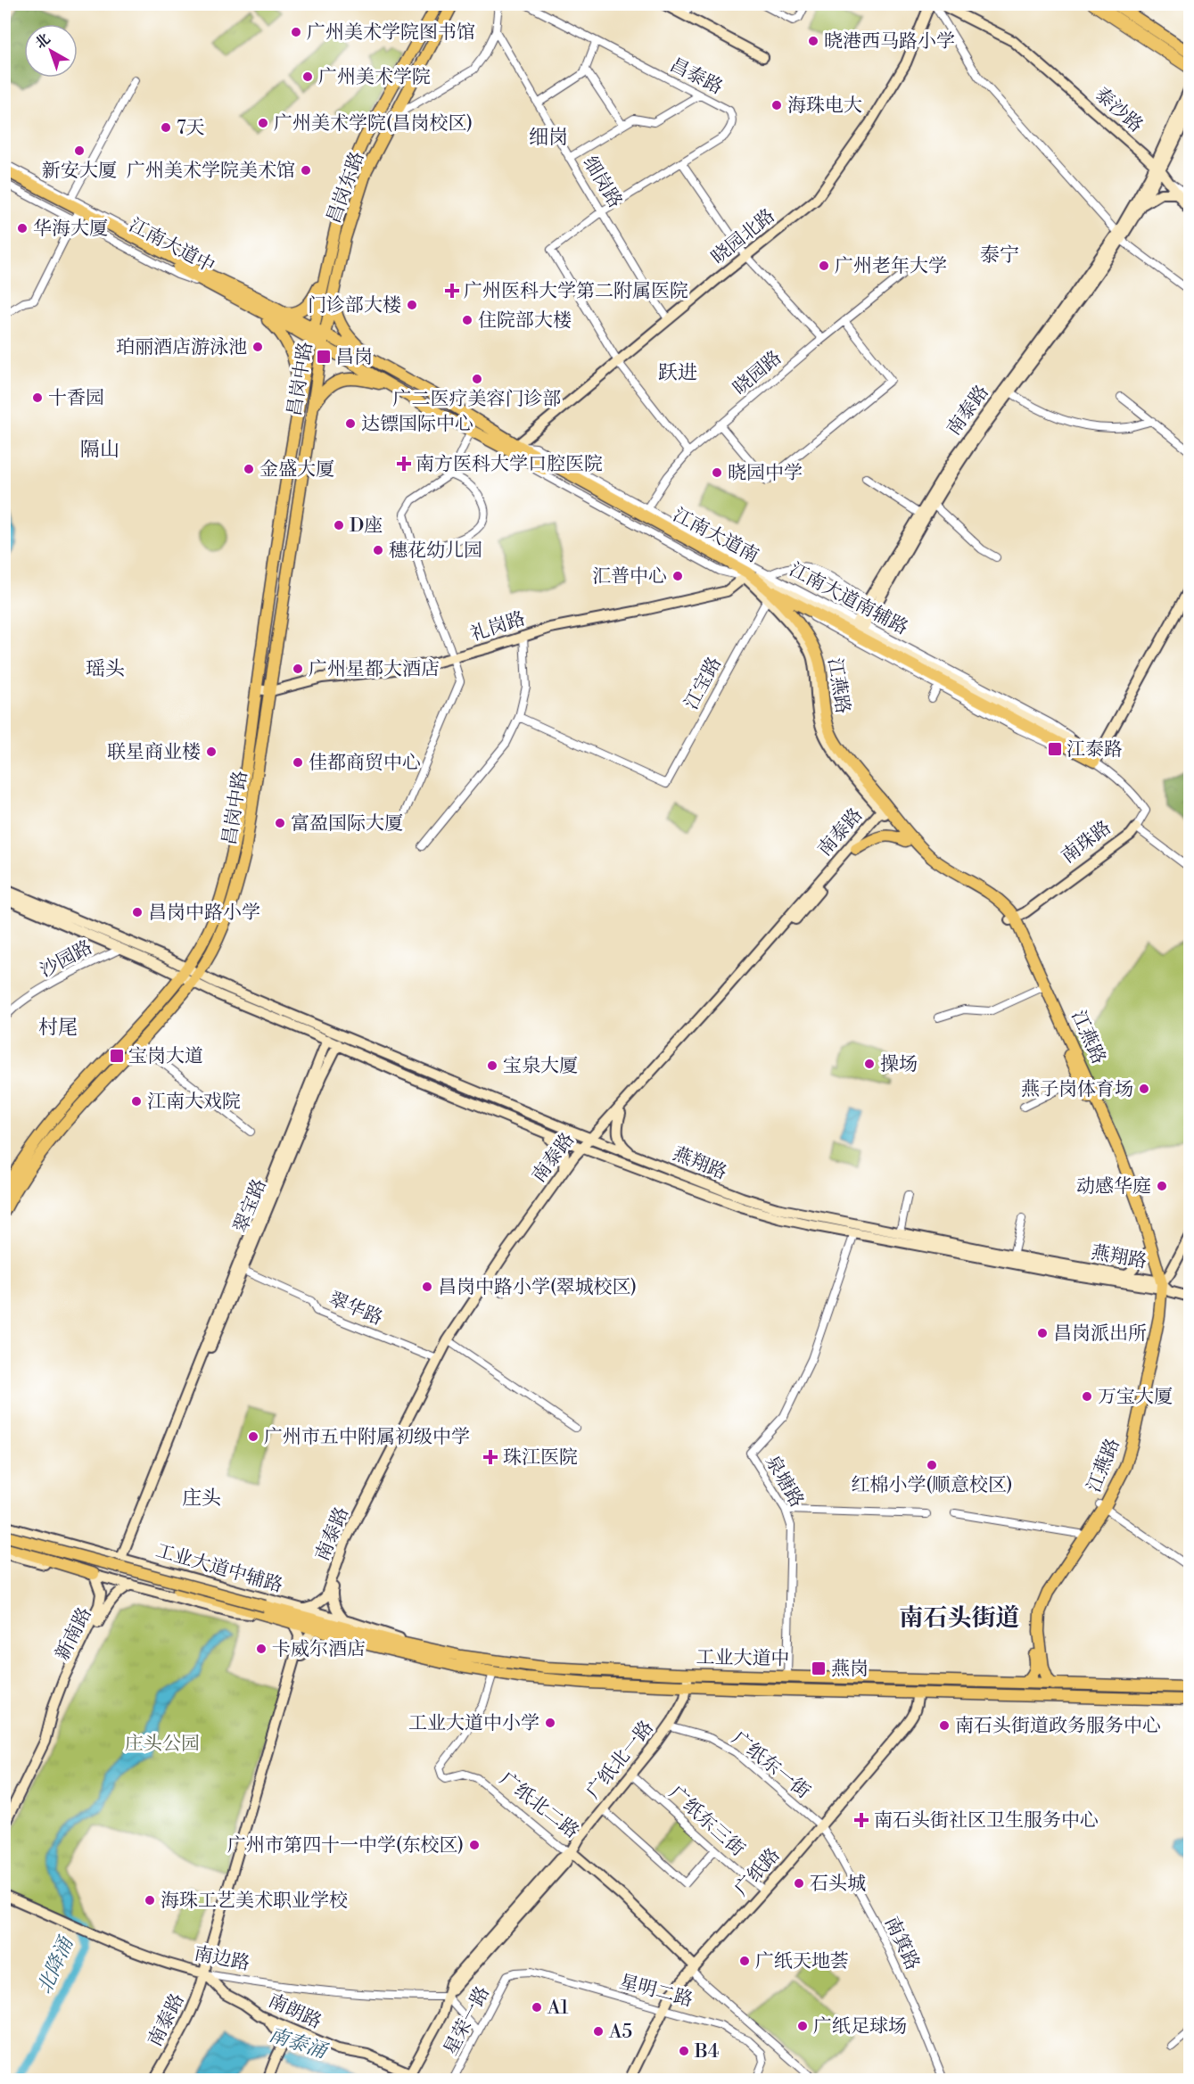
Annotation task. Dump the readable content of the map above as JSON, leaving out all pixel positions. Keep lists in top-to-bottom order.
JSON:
{
  "streets": {
    "main road": [
      "泰沙路",
      "昌岗东路",
      "晓园北路",
      "江南大道中",
      "昌岗中路",
      "南泰路",
      "江南大道南",
      "礼岗路",
      "江燕路",
      "南珠路",
      "燕翔路",
      "翠宝路",
      "工业大道中辅路",
      "新南路",
      "工业大道中",
      "广纸北一路",
      "广纸北二路",
      "广纸路",
      "南边路",
      "南朗路"
    ],
    "street": [
      "昌泰路",
      "细岗路",
      "晓园路",
      "江南大道南辅路",
      "江宝路",
      "沙园路",
      "翠华路",
      "泉塘路",
      "广纸东一街",
      "广纸东三街",
      "南箕路",
      "星明二路",
      "星荣一路"
    ]
  },
  "crossings": [
    ["昌泰路", "细岗路"],
    ["昌泰路", "晓园北路"],
    ["泰沙路", "南泰路"],
    ["细岗路", "晓园北路"],
    ["昌岗东路", "江南大道中"],
    ["昌岗东路", "昌岗中路"],
    ["昌岗东路", "江南大道南"],
    ["晓园北路", "江南大道南"],
    ["江南大道中", "昌岗中路"],
    ["江南大道中", "江南大道南"],
    ["昌岗中路", "江南大道南"],
    ["昌岗中路", "礼岗路"],
    ["南泰路", "江南大道南"],
    ["南泰路", "江南大道南辅路"],
    ["南泰路", "江燕路"],
    ["南泰路", "燕翔路"],
    ["南泰路", "翠华路"],
    ["南泰路", "工业大道中辅路"],
    ["南泰路", "南边路"],
    ["南泰路", "南朗路"],
    ["江南大道南", "江南大道南辅路"],
    ["江南大道南", "礼岗路"],
    ["江南大道南", "江宝路"],
    ["江南大道南", "江燕路"],
    ["江南大道南辅路", "礼岗路"],
    ["江南大道南辅路", "江燕路"],
    ["礼岗路", "江燕路"],
    ["江宝路", "江燕路"],
    ["江燕路", "南珠路"],
    ["江燕路", "燕翔路"],
    ["江燕路", "工业大道中"],
    ["燕翔路", "泉塘路"],
    ["翠宝路", "翠华路"],
    ["翠宝路", "工业大道中辅路"],
    ["泉塘路", "工业大道中"],
    ["工业大道中辅路", "新南路"],
    ["工业大道中辅路", "工业大道中"],
    ["工业大道中", "广纸北一路"],
    ["广纸北一路", "广纸东一街"],
    ["广纸北一路", "广纸北二路"],
    ["广纸北一路", "广纸东三街"],
    ["广纸北一路", "南边路"],
    ["广纸北一路", "南朗路"],
    ["广纸东一街", "广纸路"],
    ["广纸东一街", "南箕路"],
    ["广纸北二路", "广纸路"],
    ["广纸东三街", "广纸路"],
    ["广纸路", "南箕路"],
    ["广纸路", "星明二路"],
    ["南边路", "南朗路"],
    ["星明二路", "星荣一路"]
  ],
  "districts": [
    "细岗",
    "泰宁",
    "跃进",
    "隔山",
    "瑶头",
    "村尾",
    "庄头",
    "南石头街道"
  ],
  "water": ["北降涌", "南泰涌"],
  "parks": ["庄头公园"],
  "places": {
    "other": [
      "广州美术学院图书馆",
      "晓港西马路小学",
      "广州美术学院",
      "海珠电大",
      "广州美术学院(昌岗校区)",
      "7天",
      "新安大厦",
      "广州美术学院美术馆",
      "华海大厦",
      "广州老年大学",
      "门诊部大楼",
      "住院部大楼",
      "珀丽酒店游泳池",
      "广二医疗美容门诊部",
      "十香园",
      "达镖国际中心",
      "金盛大厦",
      "晓园中学",
      "D座",
      "穗花幼儿园",
      "汇普中心",
      "广州星都大酒店",
      "联星商业楼",
      "佳都商贸中心",
      "富盈国际大厦",
      "昌岗中路小学",
      "操场",
      "宝泉大厦",
      "燕子岗体育场",
      "江南大戏院",
      "动感华庭",
      "昌岗中路小学(翠城校区)",
      "昌岗派出所",
      "万宝大厦",
      "广州市五中附属初级中学",
      "红棉小学(顺意校区)",
      "卡威尔酒店",
      "工业大道中小学",
      "南石头街道政务服务中心",
      "广州市第四十一中学(东校区)",
      "石头城",
      "海珠工艺美术职业学校",
      "广纸天地荟",
      "A1",
      "广纸足球场",
      "A5",
      "B4"
    ],
    "health": [
      "广州医科大学第二附属医院",
      "南方医科大学口腔医院",
      "珠江医院",
      "南石头街社区卫生服务中心"
    ],
    "transit": [
      "昌岗",
      "江泰路",
      "宝岗大道",
      "燕岗"
    ]
  },
  "north": "top left"
}
